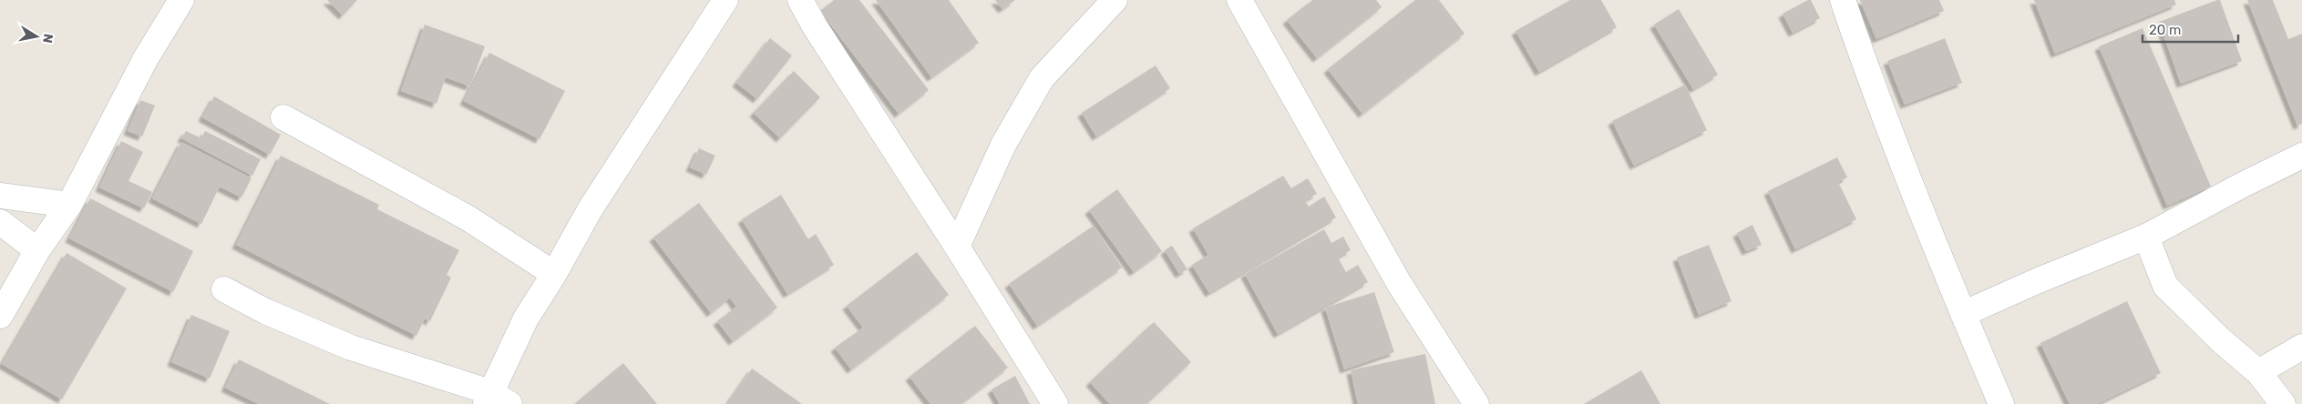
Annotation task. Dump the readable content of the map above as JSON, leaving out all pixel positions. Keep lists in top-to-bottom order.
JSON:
{
  "scale_bar": "20 m",
  "north": "right"
}
